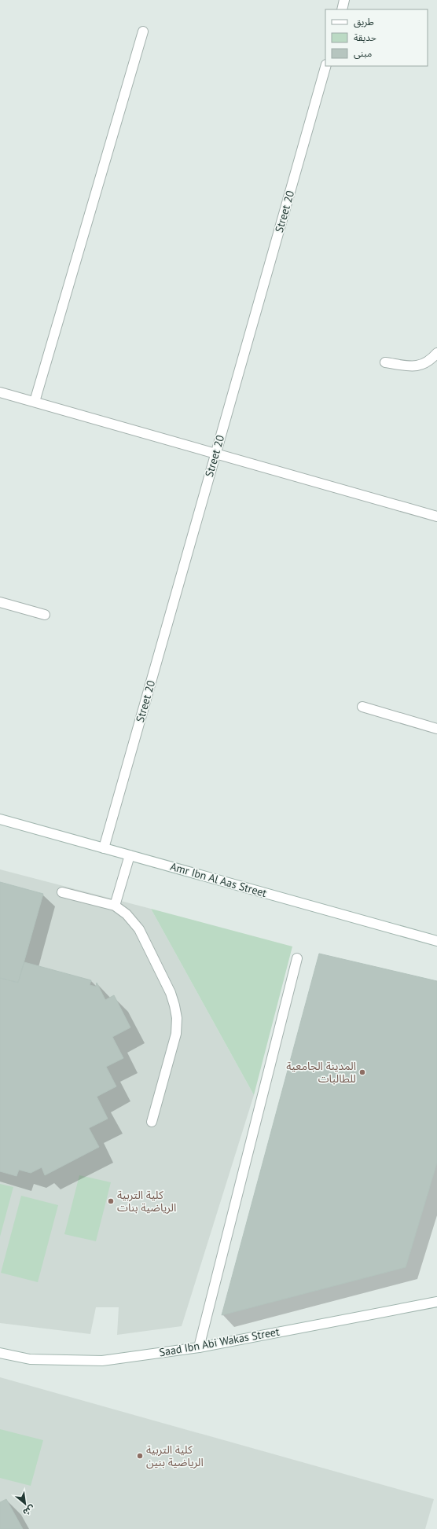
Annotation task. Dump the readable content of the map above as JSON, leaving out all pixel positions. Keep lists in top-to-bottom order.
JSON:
{
  "streets": {
    "street": ["Street 20", "Amr Ibn Al Aas Street", "Saad Ibn Abi Wakas Street"]
  },
  "crossings": [
    ["Street 20", "Amr Ibn Al Aas Street"]
  ],
  "places": ["المدينة الجامعية للطالبات", "كلية التربية الرياضية بنات", "كلية التربية الرياضية بنين"],
  "legend": ["طريق", "حديقة", "مبنى"],
  "north": "bottom right"
}
